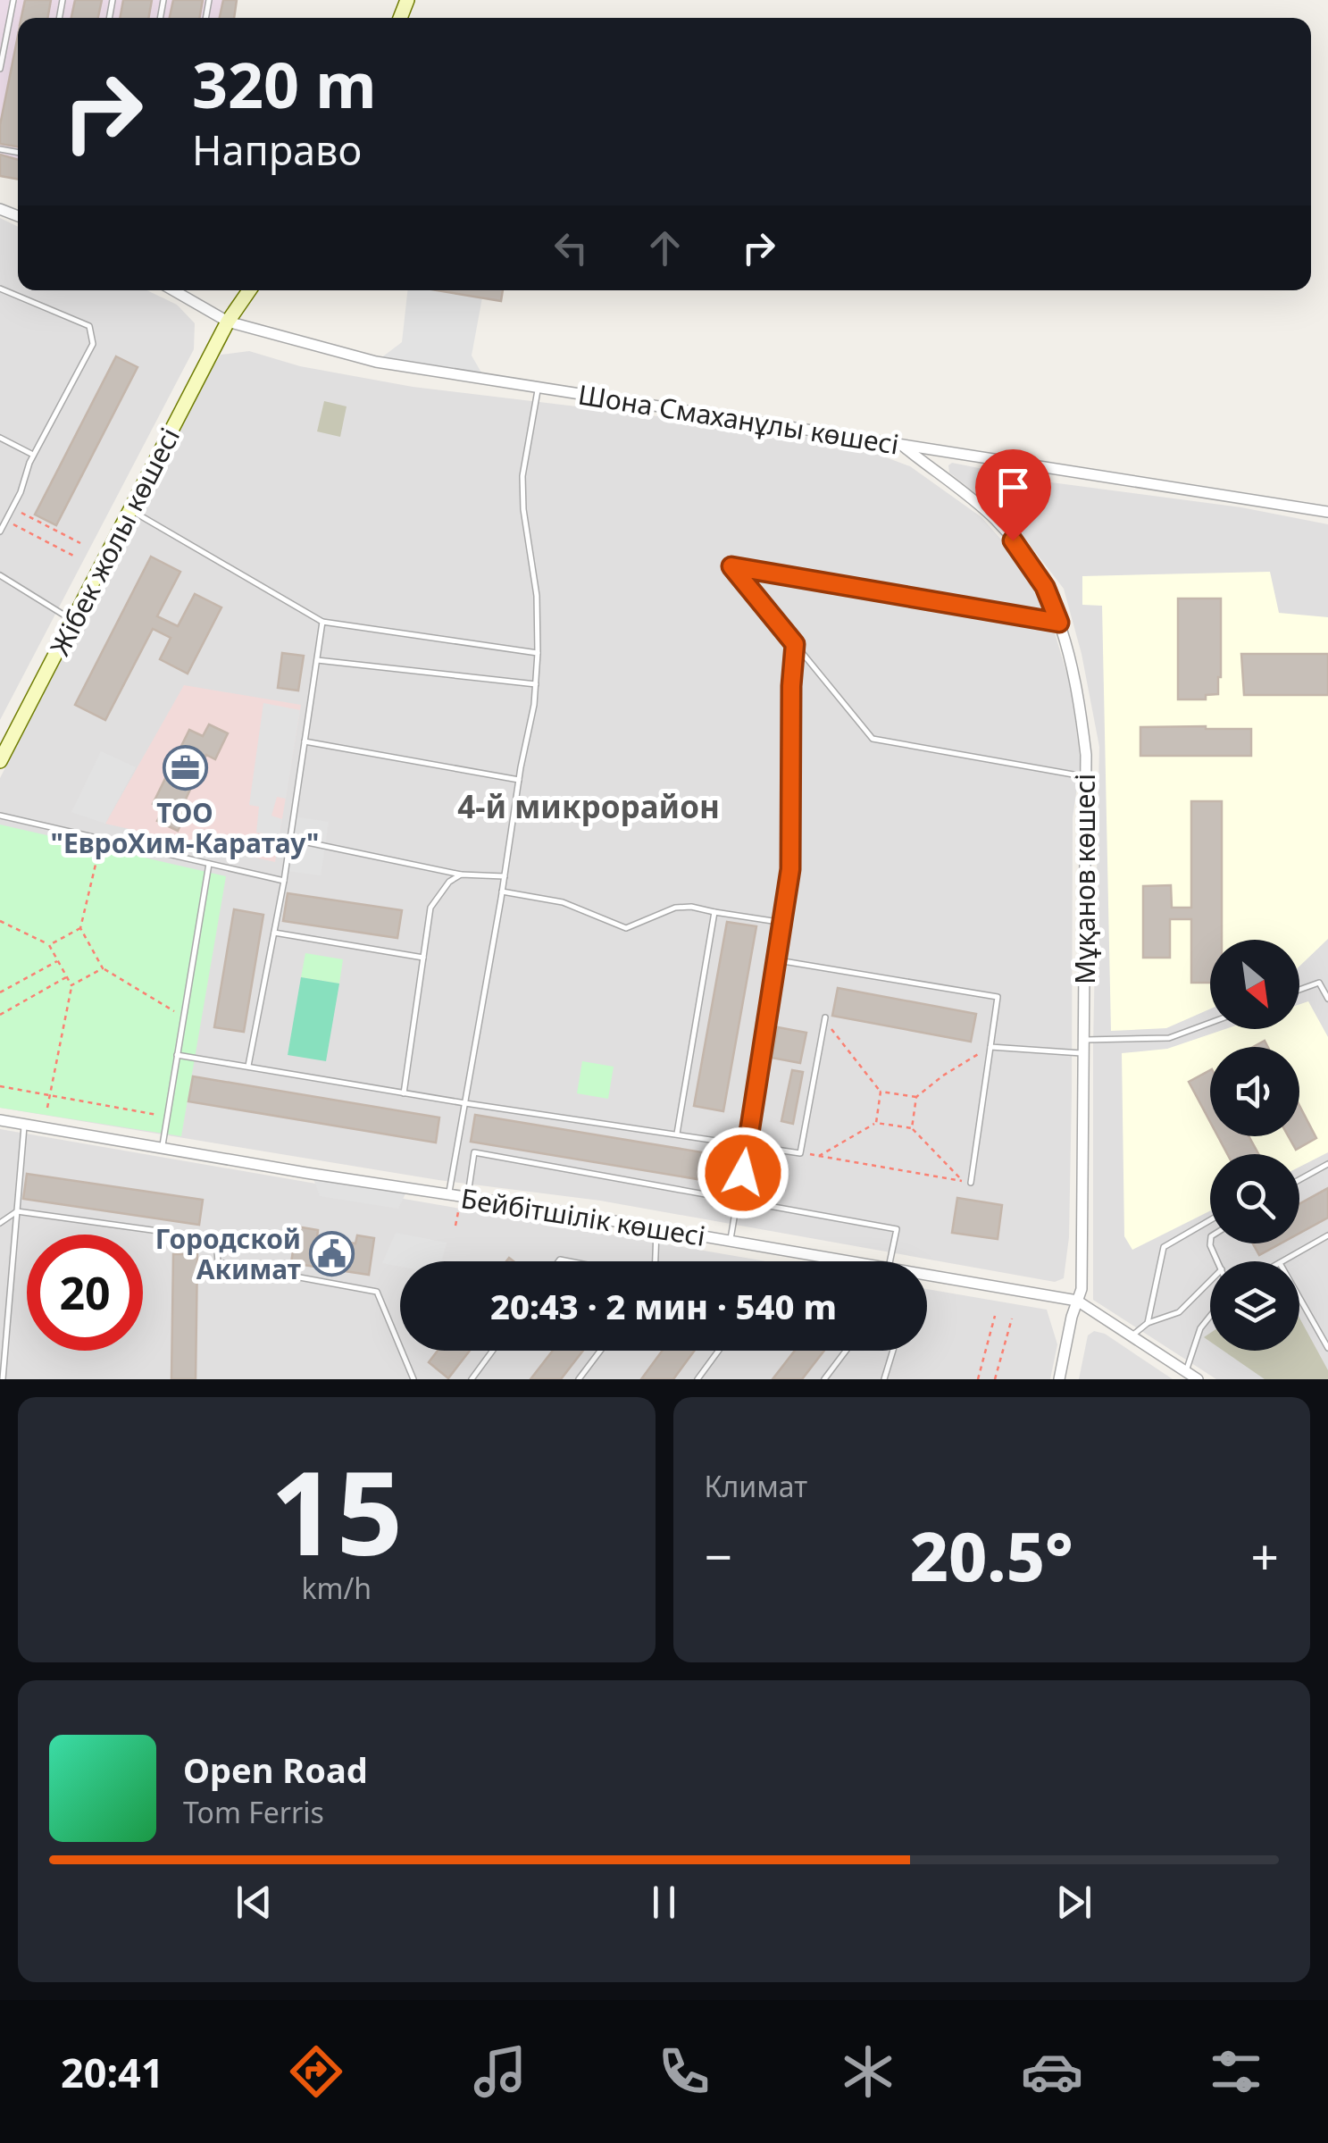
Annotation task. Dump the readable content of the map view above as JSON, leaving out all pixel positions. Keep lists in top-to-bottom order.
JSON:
{
  "streets": {
    "main road": ["Жібек жолы көшесі"],
    "street": ["Шона Смаханұлы көшесі", "Мұқанов көшесі", "Бейбітшілік көшесі"]
  },
  "crossings": [
    ["Шона Смаханұлы көшесі", "Жібек жолы көшесі"],
    ["Шона Смаханұлы көшесі", "Мұқанов көшесі"],
    ["Мұқанов көшесі", "Бейбітшілік көшесі"]
  ],
  "districts": ["4-й микрорайон"],
  "places": {
    "office": ["ТОО \"ЕвроХим-Каратау\""],
    "public building": ["Городской Акимат"]
  },
  "north": "bottom right",
  "page": {
    "turn": ["320 m", "Направо"],
    "limit": "20",
    "trip": "20:43 · 2 мин · 540 m",
    "tile": [
      ["15", "km/h"],
      "Климат"
    ],
    "heat": ["−", "20.5°", "+"],
    "song": ["Open Road", "Tom Ferris"],
    "tabs": "20:41"
  }
}
